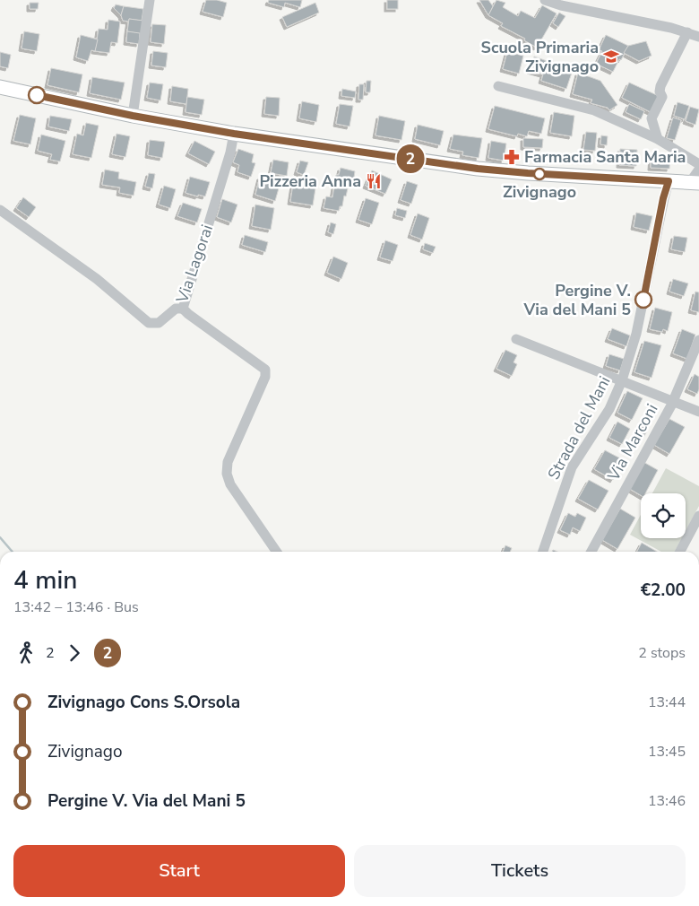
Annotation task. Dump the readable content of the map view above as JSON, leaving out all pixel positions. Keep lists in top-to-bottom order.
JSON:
{
  "streets": {
    "street": ["Via Lagorai", "Strada del Mani", "Via Marconi"]
  },
  "places": {
    "school or university": ["Scuola Primaria Zivignago"],
    "pharmacy": ["Farmacia Santa Maria"],
    "other": ["Zivignago", "Pergine V. Via del Mani 5"],
    "restaurant": ["Pizzeria Anna"]
  },
  "lines": ["bus line 2"],
  "page": {
    "on_map": "2",
    "heading": ["4 min", "13:42 – 13:46 · Bus", "€2.00"],
    "legs": ["2", "2", "2 stops"],
    "list": [
      {
        "name": "Zivignago Cons S.Orsola",
        "value": "13:44"
      },
      {
        "name": "Zivignago",
        "value": "13:45"
      },
      {
        "name": "Pergine V. Via del Mani 5",
        "value": "13:46"
      }
    ],
    "buttons": ["Start", "Tickets"]
  }
}
